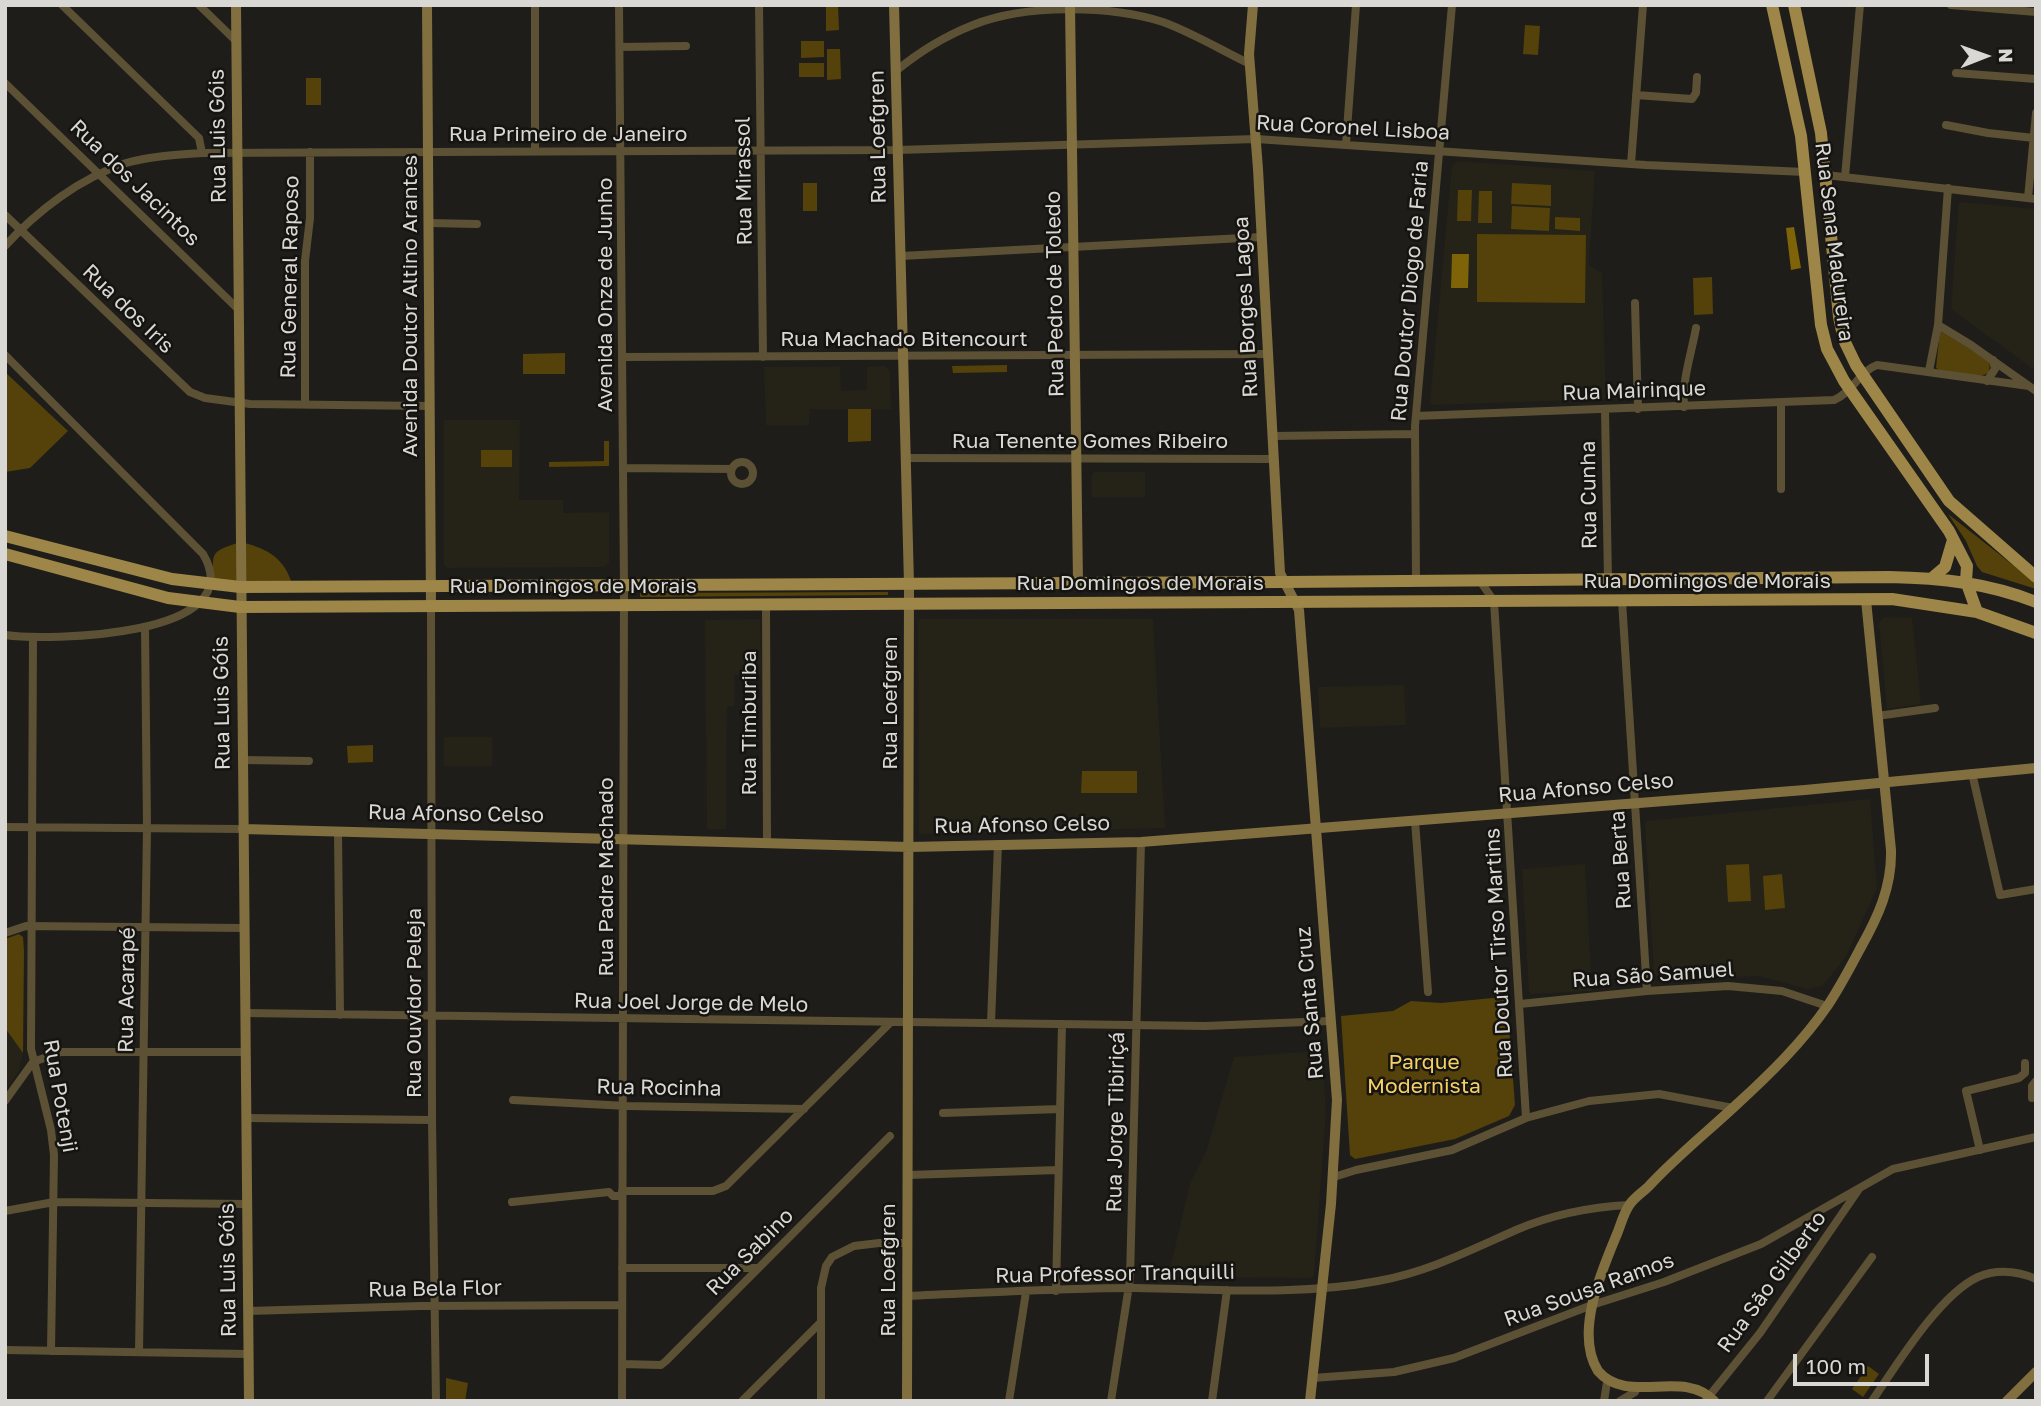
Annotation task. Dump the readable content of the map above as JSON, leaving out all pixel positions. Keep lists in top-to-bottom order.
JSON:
{
  "streets": {
    "main road": ["Rua Sena Madureira", "Rua Domingos de Morais"],
    "street": [
      "Rua Coronel Lisboa",
      "Rua Primeiro de Janeiro",
      "Rua Luis Góis",
      "Rua Loefgren",
      "Rua Mirassol",
      "Rua dos Jacintos",
      "Rua General Raposo",
      "Rua Doutor Diogo de Faria",
      "Rua Pedro de Toledo",
      "Avenida Onze de Junho",
      "Avenida Doutor Altino Arantes",
      "Rua Borges Lagoa",
      "Rua dos Iris",
      "Rua Machado Bitencourt",
      "Rua Mairinque",
      "Rua Tenente Gomes Ribeiro",
      "Rua Cunha",
      "Rua Timburiba",
      "Rua Afonso Celso",
      "Rua Berta",
      "Rua Padre Machado",
      "Rua Doutor Tirso Martins",
      "Rua São Samuel",
      "Rua Acarapé",
      "Rua Ouvidor Peleja",
      "Rua Joel Jorge de Melo",
      "Rua Santa Cruz",
      "Rua Rocinha",
      "Rua Potenji",
      "Rua Jorge Tibiriçá",
      "Rua Sabino",
      "Rua Professor Tranquilli",
      "Rua São Gilberto",
      "Rua Bela Flor",
      "Rua Sousa Ramos"
    ]
  },
  "crossings": [
    ["Rua Coronel Lisboa", "Rua Primeiro de Janeiro"],
    ["Rua Coronel Lisboa", "Rua Loefgren"],
    ["Rua Coronel Lisboa", "Rua Sena Madureira"],
    ["Rua Coronel Lisboa", "Rua Doutor Diogo de Faria"],
    ["Rua Coronel Lisboa", "Rua Pedro de Toledo"],
    ["Rua Coronel Lisboa", "Rua Borges Lagoa"],
    ["Rua Primeiro de Janeiro", "Rua Luis Góis"],
    ["Rua Primeiro de Janeiro", "Rua Loefgren"],
    ["Rua Primeiro de Janeiro", "Rua Mirassol"],
    ["Rua Primeiro de Janeiro", "Rua dos Jacintos"],
    ["Rua Primeiro de Janeiro", "Rua General Raposo"],
    ["Rua Primeiro de Janeiro", "Avenida Onze de Junho"],
    ["Rua Primeiro de Janeiro", "Avenida Doutor Altino Arantes"],
    ["Rua Primeiro de Janeiro", "Rua dos Iris"],
    ["Rua Luis Góis", "Rua dos Jacintos"],
    ["Rua Luis Góis", "Rua dos Iris"],
    ["Rua Luis Góis", "Rua Domingos de Morais"],
    ["Rua Luis Góis", "Rua Afonso Celso"],
    ["Rua Luis Góis", "Rua Joel Jorge de Melo"],
    ["Rua Luis Góis", "Rua Bela Flor"],
    ["Rua Loefgren", "Rua Machado Bitencourt"],
    ["Rua Loefgren", "Rua Tenente Gomes Ribeiro"],
    ["Rua Loefgren", "Rua Domingos de Morais"],
    ["Rua Loefgren", "Rua Afonso Celso"],
    ["Rua Loefgren", "Rua Joel Jorge de Melo"],
    ["Rua Loefgren", "Rua Professor Tranquilli"],
    ["Rua Mirassol", "Rua Machado Bitencourt"],
    ["Rua Sena Madureira", "Rua Mairinque"],
    ["Rua Sena Madureira", "Rua Domingos de Morais"],
    ["Rua General Raposo", "Rua dos Iris"],
    ["Rua Doutor Diogo de Faria", "Rua Mairinque"],
    ["Rua Doutor Diogo de Faria", "Rua Domingos de Morais"],
    ["Rua Pedro de Toledo", "Rua Machado Bitencourt"],
    ["Rua Pedro de Toledo", "Rua Tenente Gomes Ribeiro"],
    ["Rua Pedro de Toledo", "Rua Domingos de Morais"],
    ["Avenida Onze de Junho", "Rua Machado Bitencourt"],
    ["Avenida Onze de Junho", "Rua Domingos de Morais"],
    ["Avenida Onze de Junho", "Rua Padre Machado"],
    ["Avenida Doutor Altino Arantes", "Rua dos Iris"],
    ["Avenida Doutor Altino Arantes", "Rua Domingos de Morais"],
    ["Avenida Doutor Altino Arantes", "Rua Ouvidor Peleja"],
    ["Rua Borges Lagoa", "Rua Machado Bitencourt"],
    ["Rua Borges Lagoa", "Rua Tenente Gomes Ribeiro"],
    ["Rua Borges Lagoa", "Rua Domingos de Morais"],
    ["Rua Borges Lagoa", "Rua Santa Cruz"],
    ["Rua Mairinque", "Rua Cunha"],
    ["Rua Cunha", "Rua Domingos de Morais"],
    ["Rua Domingos de Morais", "Rua Timburiba"],
    ["Rua Domingos de Morais", "Rua Berta"],
    ["Rua Domingos de Morais", "Rua Padre Machado"],
    ["Rua Domingos de Morais", "Rua Doutor Tirso Martins"],
    ["Rua Domingos de Morais", "Rua Ouvidor Peleja"],
    ["Rua Domingos de Morais", "Rua Santa Cruz"],
    ["Rua Timburiba", "Rua Afonso Celso"],
    ["Rua Afonso Celso", "Rua Berta"],
    ["Rua Afonso Celso", "Rua Padre Machado"],
    ["Rua Afonso Celso", "Rua Doutor Tirso Martins"],
    ["Rua Afonso Celso", "Rua Acarapé"],
    ["Rua Afonso Celso", "Rua Ouvidor Peleja"],
    ["Rua Afonso Celso", "Rua Santa Cruz"],
    ["Rua Afonso Celso", "Rua Potenji"],
    ["Rua Afonso Celso", "Rua Jorge Tibiriçá"],
    ["Rua Berta", "Rua São Samuel"],
    ["Rua Padre Machado", "Rua Joel Jorge de Melo"],
    ["Rua Padre Machado", "Rua Rocinha"],
    ["Rua Padre Machado", "Rua Sabino"],
    ["Rua Padre Machado", "Rua Bela Flor"],
    ["Rua Doutor Tirso Martins", "Rua São Samuel"],
    ["Rua Ouvidor Peleja", "Rua Joel Jorge de Melo"],
    ["Rua Ouvidor Peleja", "Rua Bela Flor"],
    ["Rua Joel Jorge de Melo", "Rua Santa Cruz"],
    ["Rua Joel Jorge de Melo", "Rua Jorge Tibiriçá"],
    ["Rua Santa Cruz", "Rua Professor Tranquilli"],
    ["Rua Santa Cruz", "Rua Sousa Ramos"],
    ["Rua Jorge Tibiriçá", "Rua Professor Tranquilli"],
    ["Rua São Gilberto", "Rua Sousa Ramos"]
  ],
  "parks": ["Parque Modernista"],
  "scale_bar": "100 m",
  "north": "right"
}
